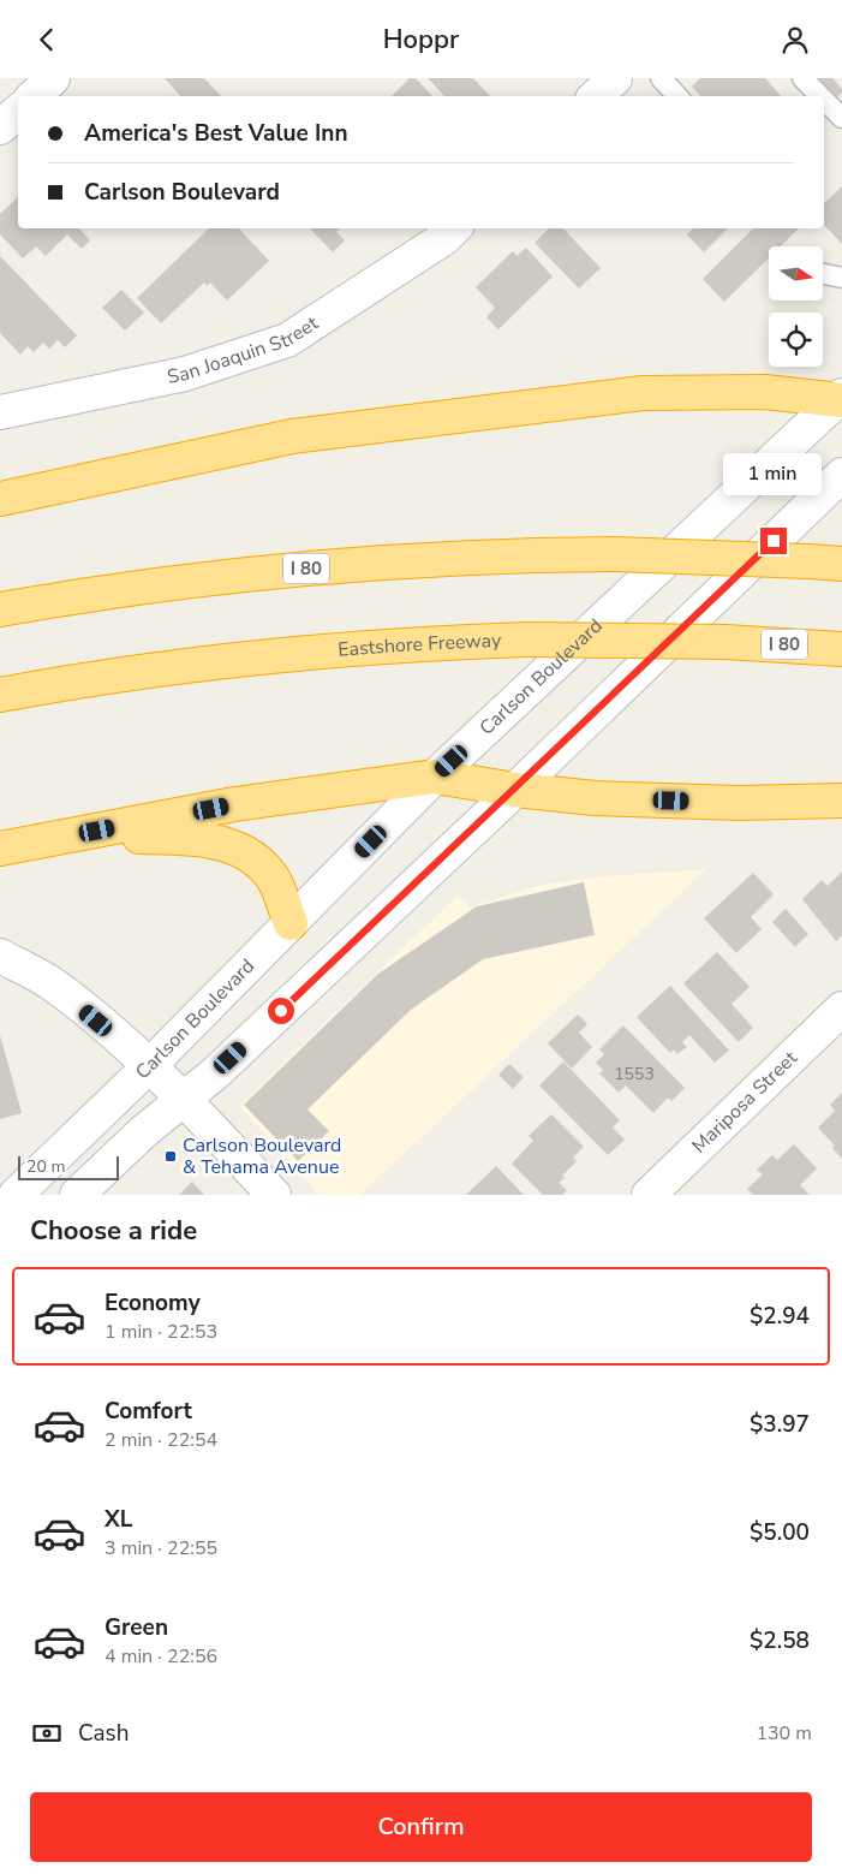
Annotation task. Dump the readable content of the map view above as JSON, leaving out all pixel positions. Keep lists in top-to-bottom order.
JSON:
{
  "streets": {
    "highway": ["I 80", "Eastshore Freeway"],
    "main road": ["San Joaquin Street", "Carlson Boulevard", "Mariposa Street"]
  },
  "places": {
    "transit": ["Carlson Boulevard & Tehama Avenue"]
  },
  "house_numbers": ["1553"],
  "scale_bar": "20 m",
  "north": "right",
  "page": {
    "header": "Hoppr",
    "banner": ["America's Best Value Inn", "Carlson Boulevard"],
    "bubble": "1 min",
    "scale": "20 m",
    "heading": "Choose a ride",
    "list": [
      {
        "name": "Economy",
        "note": "1 min · 22:53",
        "value": "$2.94"
      },
      {
        "name": "Comfort",
        "note": "2 min · 22:54",
        "value": "$3.97"
      },
      {
        "name": "XL",
        "note": "3 min · 22:55",
        "value": "$5.00"
      },
      {
        "name": "Green",
        "note": "4 min · 22:56",
        "value": "$2.58"
      }
    ],
    "pay": ["Cash", "130 m"],
    "buttons": "Confirm"
  }
}
